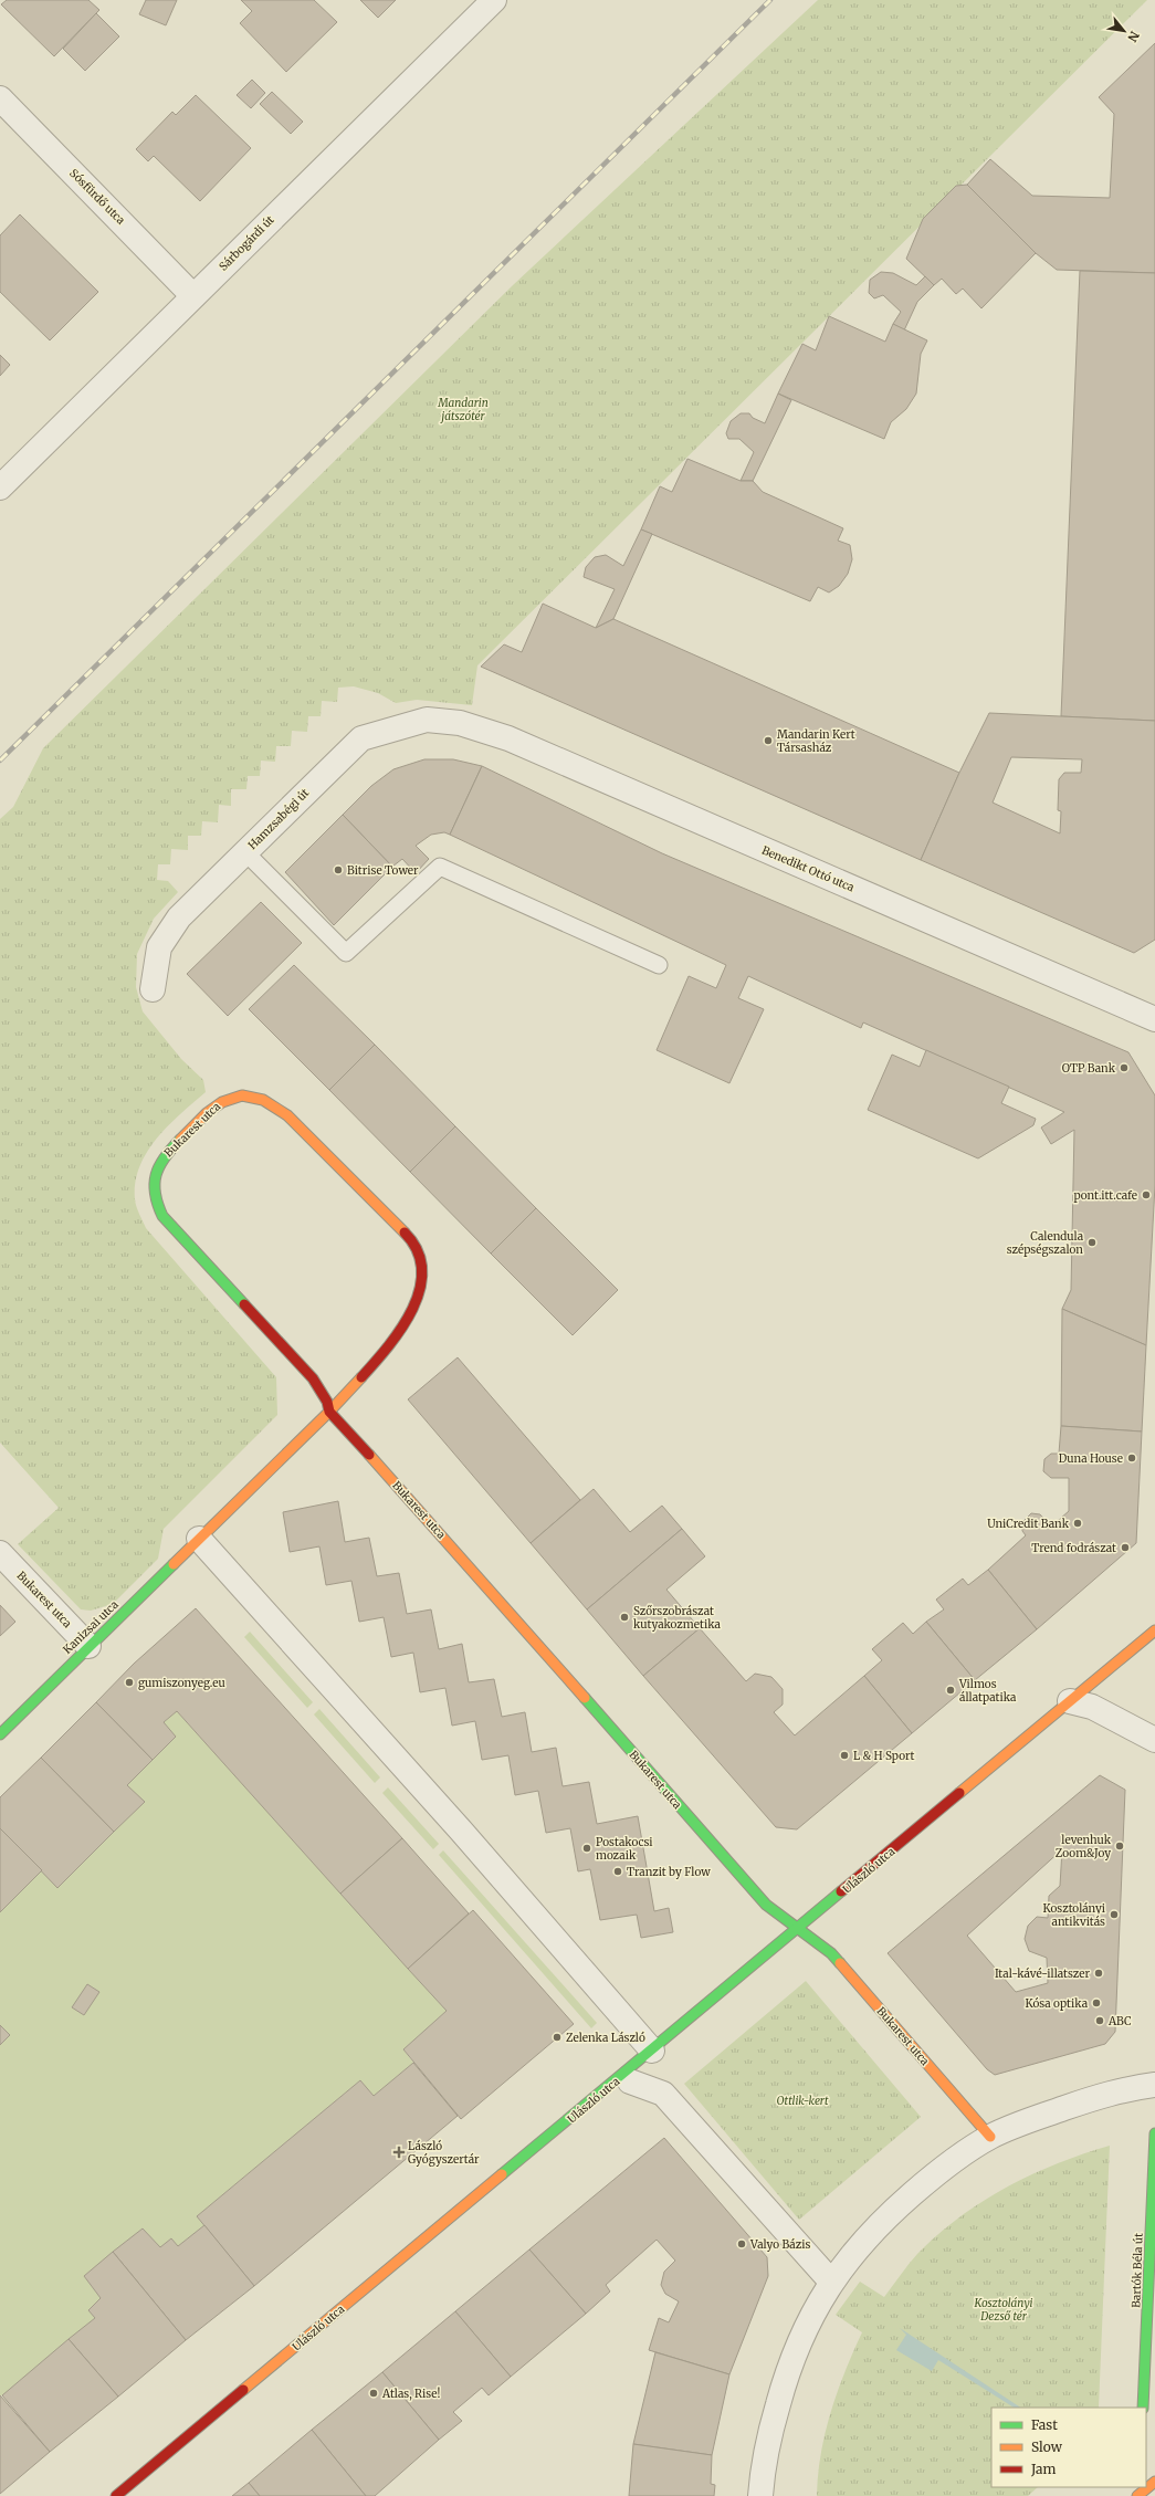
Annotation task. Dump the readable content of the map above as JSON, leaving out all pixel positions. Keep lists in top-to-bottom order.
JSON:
{
  "streets": {
    "street": [
      "Sósfürdő utca",
      "Sárbogárdi út",
      "Hamzsabégi út",
      "Benedikt Ottó utca",
      "Bukarest utca",
      "Kanizsai utca",
      "Ulászló utca",
      "Bartók Béla út"
    ]
  },
  "crossings": [
    ["Sósfürdő utca", "Sárbogárdi út"],
    ["Hamzsabégi út", "Benedikt Ottó utca"],
    ["Bukarest utca", "Kanizsai utca"],
    ["Bukarest utca", "Ulászló utca"]
  ],
  "parks": ["Mandarin játszótér", "Ottlik-kert", "Kosztolányi Dezső tér"],
  "places": {
    "other": [
      "Mandarin Kert Társasház",
      "Bitrise Tower",
      "OTP Bank",
      "pont.itt.cafe",
      "Calendula szépségszalon",
      "Duna House",
      "UniCredit Bank",
      "Trend fodrászat",
      "Szőrszobrászat kutyakozmetika",
      "gumiszonyeg.eu",
      "Vilmos állatpatika",
      "L & H Sport",
      "levenhuk Zoom&Joy",
      "Postakocsi mozaik",
      "Tranzit by Flow",
      "Kosztolányi antikvitás",
      "Ital-kávé-illatszer",
      "Kósa optika",
      "ABC",
      "Zelenka László",
      "Valyo Bázis",
      "Atlas, Rise!"
    ],
    "health": ["László Gyógyszertár"]
  },
  "legend": ["Fast", "Slow", "Jam"],
  "north": "bottom right"
}
